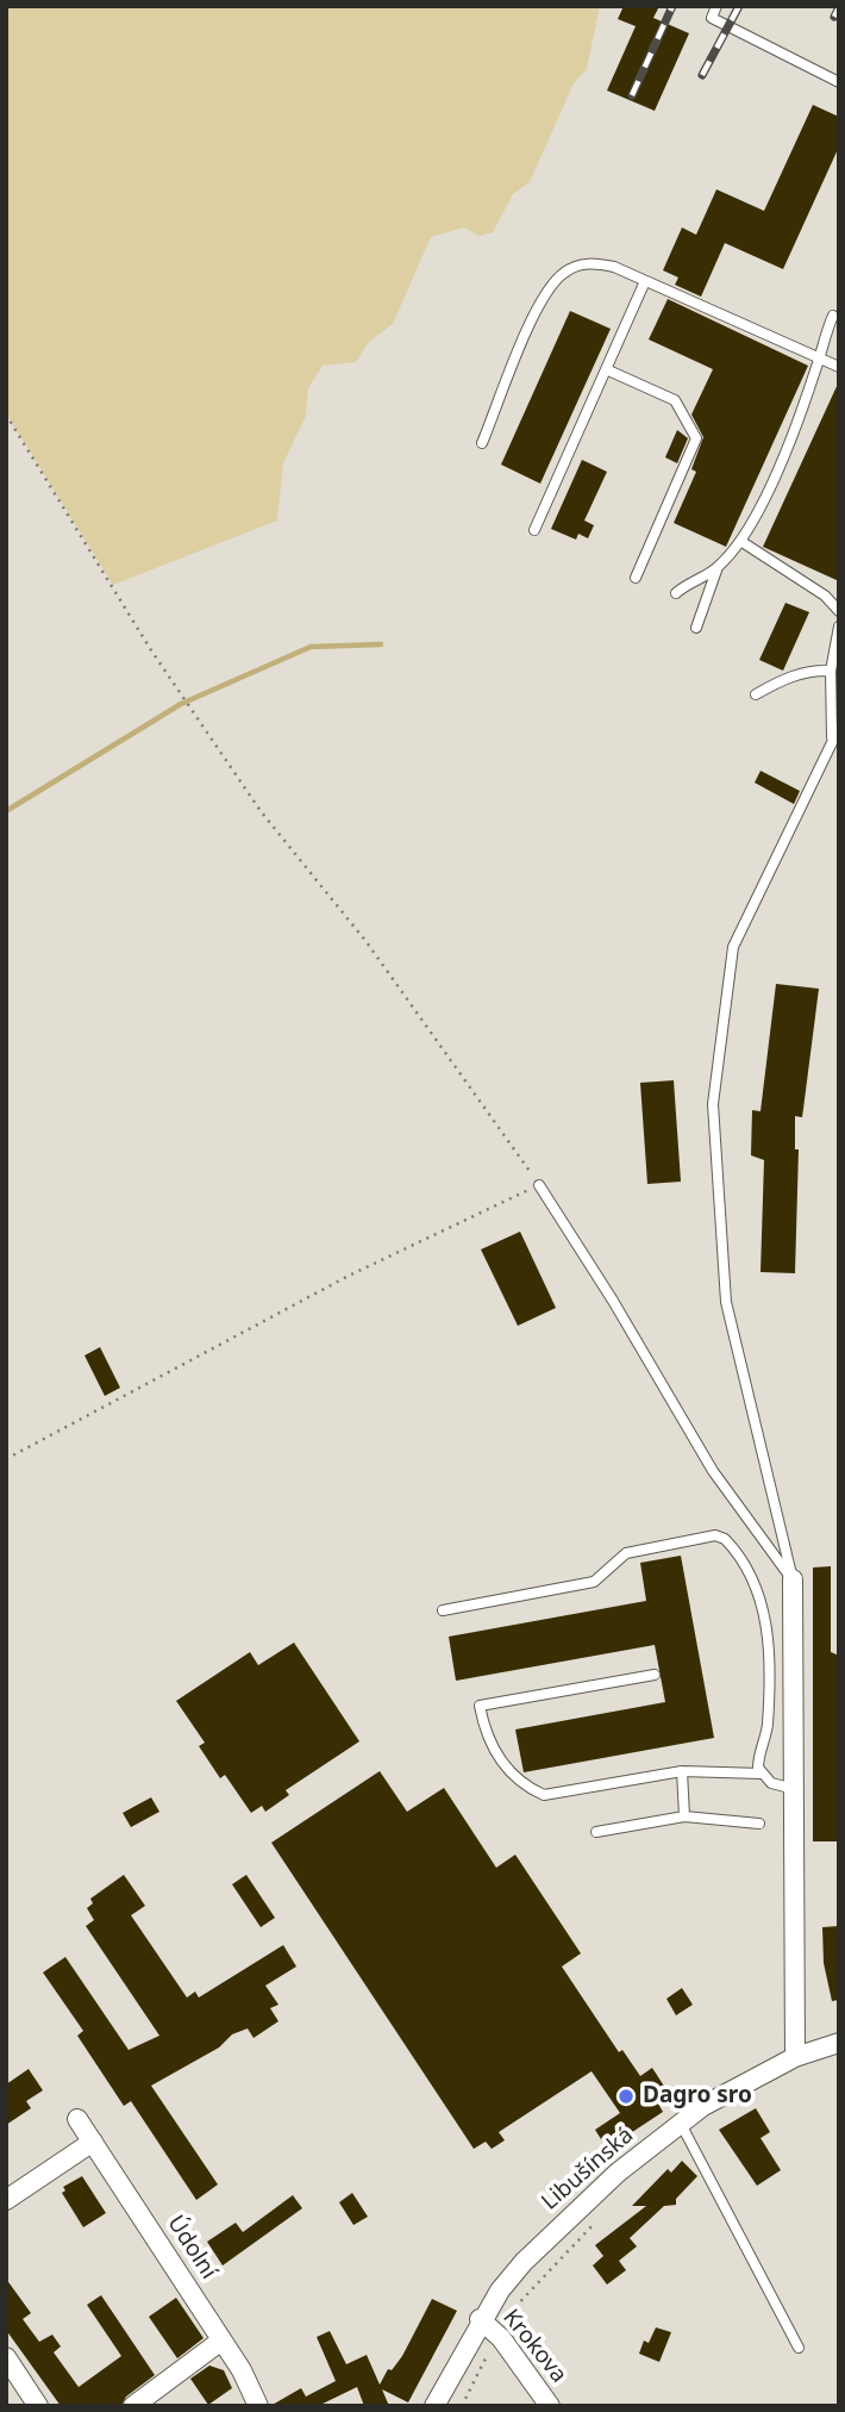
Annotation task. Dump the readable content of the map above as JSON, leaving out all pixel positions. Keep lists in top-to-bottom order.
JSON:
{
  "streets": {
    "street": ["Libušínská", "Údolní", "Krokova"]
  },
  "crossings": [
    ["Libušínská", "Krokova"]
  ],
  "places": ["Dagro sro"]
}
